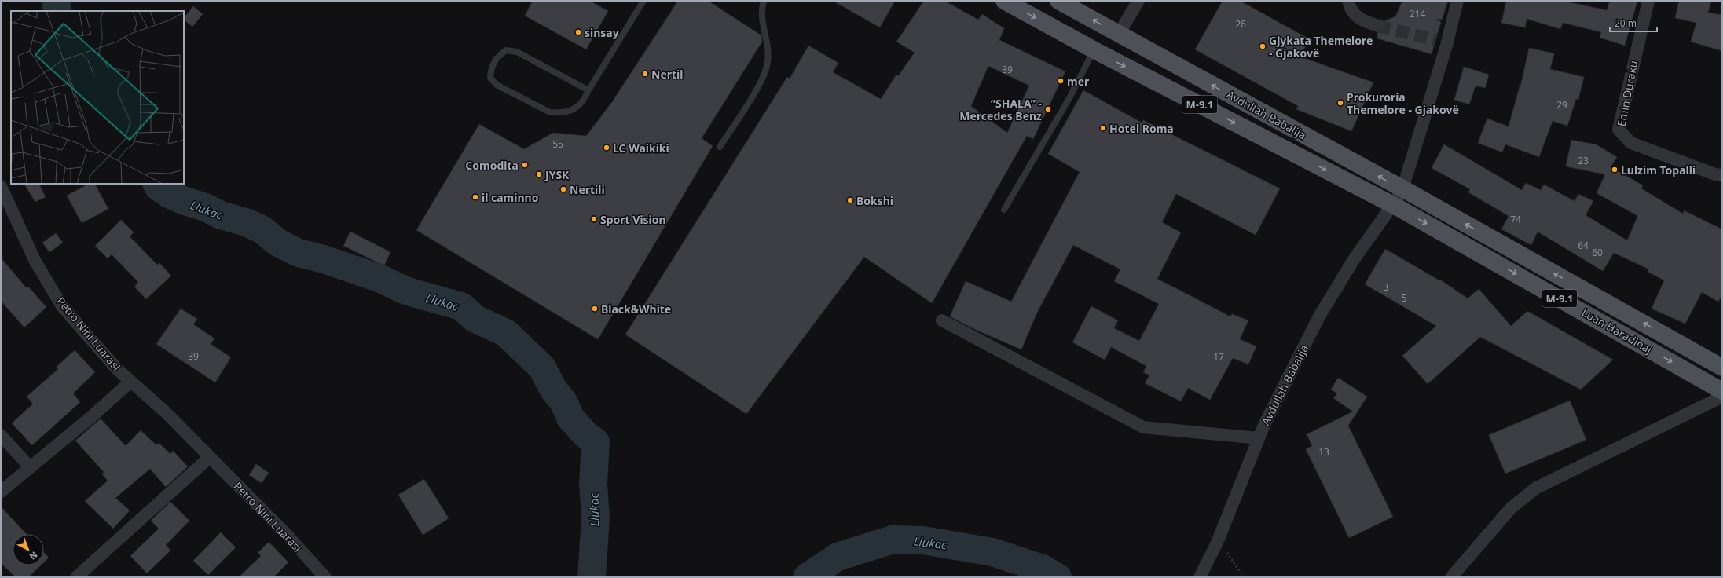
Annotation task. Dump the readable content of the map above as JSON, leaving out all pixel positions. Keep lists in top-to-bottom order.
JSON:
{
  "streets": {
    "main road": ["M-9.1", "Avdullah Babalija", "Luan Haradinaj"],
    "street": ["Emin Duraku", "Petro Nini Luarasi"]
  },
  "crossings": [
    ["Avdullah Babalija", "Luan Haradinaj"]
  ],
  "water": ["Llukac"],
  "places": [
    "sinsay",
    "Gjykata Themelore - Gjakovë",
    "Nertil",
    "mer",
    "Prokuroria Themelore - Gjakovë",
    "“SHALA” - Mercedes Benz",
    "Hotel Roma",
    "LC Waikiki",
    "Comodita",
    "Lulzim Topalli",
    "JYSK",
    "Nertili",
    "il caminno",
    "Bokshi",
    "Sport Vision",
    "Black&White"
  ],
  "house_numbers": [
    "214",
    "26",
    "39",
    "29",
    "55",
    "23",
    "74",
    "64",
    "60",
    "3",
    "5",
    "39",
    "17",
    "13"
  ],
  "scale_bar": "20 m",
  "north": "bottom right"
}
